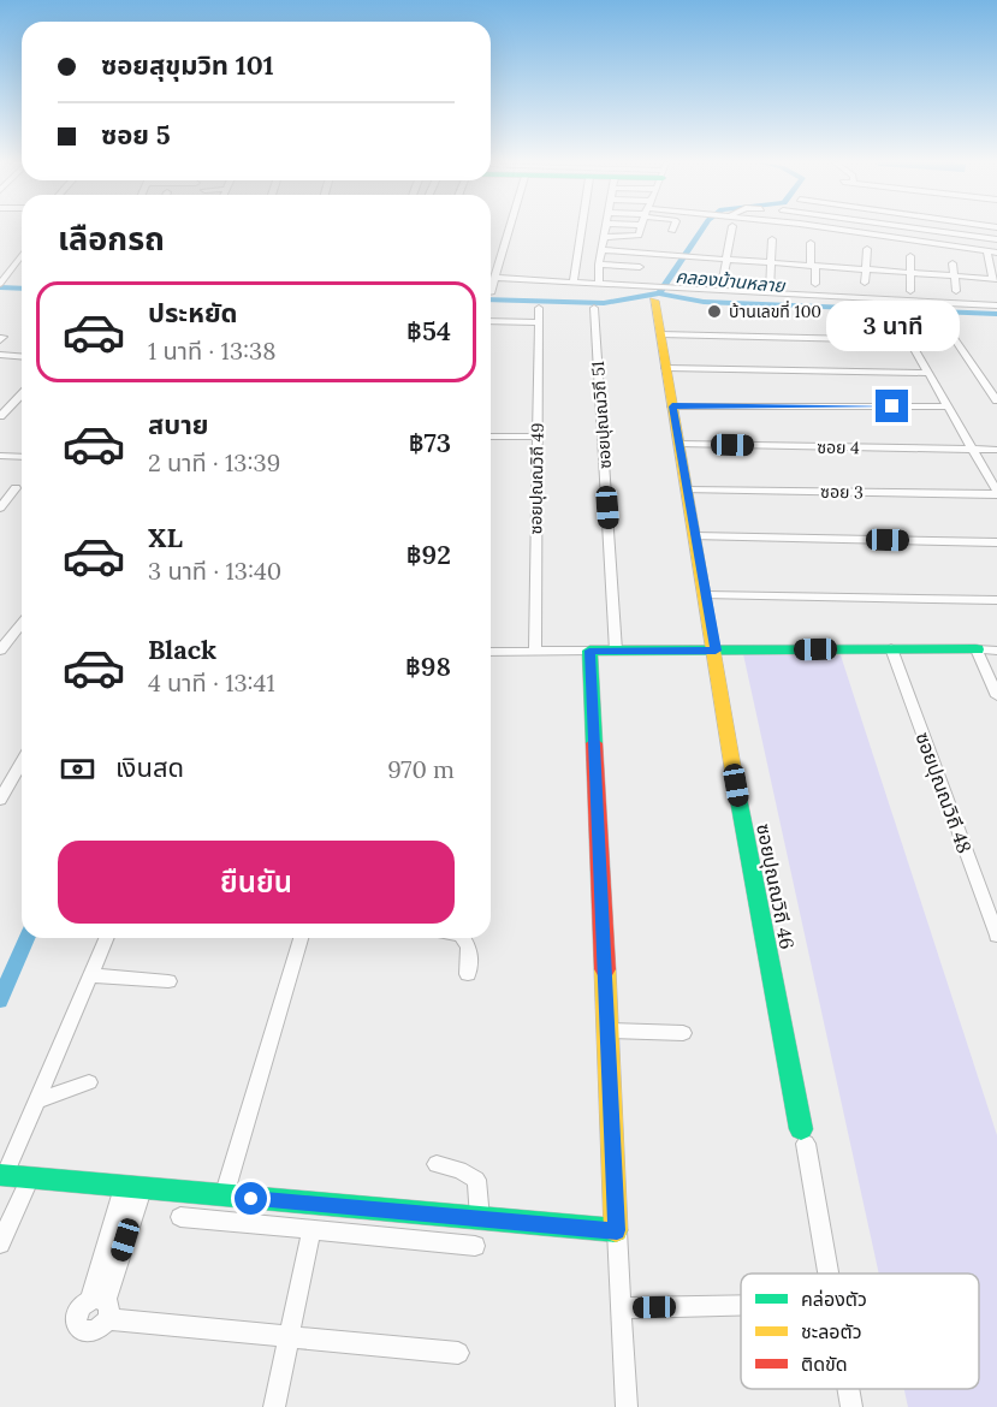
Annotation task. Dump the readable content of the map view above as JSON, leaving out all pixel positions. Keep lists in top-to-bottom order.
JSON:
{
  "streets": {
    "street": [
      "ซอยปุณณวิถี 51",
      "ซอย 4",
      "ซอยปุณณวิถี 49",
      "ซอย 3",
      "ซอยปุณณวิถี 48",
      "ซอยปุณณวิถี 46"
    ]
  },
  "crossings": [
    ["ซอย 4", "ซอยปุณณวิถี 46"],
    ["ซอย 3", "ซอยปุณณวิถี 46"]
  ],
  "water": ["คลองบ้านหลาย"],
  "places": ["บ้านเลขที่ 100"],
  "legend": ["คล่องตัว", "ชะลอตัว", "ติดขัด"],
  "page": {
    "banner": ["ซอยสุขุมวิท 101", "ซอย 5"],
    "heading": "เลือกรถ",
    "list": [
      {
        "name": "ประหยัด",
        "note": "1 นาที · 13:38",
        "value": "฿54"
      },
      {
        "name": "สบาย",
        "note": "2 นาที · 13:39",
        "value": "฿73"
      },
      {
        "name": "XL",
        "note": "3 นาที · 13:40",
        "value": "฿92"
      },
      {
        "name": "Black",
        "note": "4 นาที · 13:41",
        "value": "฿98"
      }
    ],
    "bubble": "3 นาที",
    "pay": ["เงินสด", "970 m"],
    "buttons": "ยืนยัน"
  }
}
